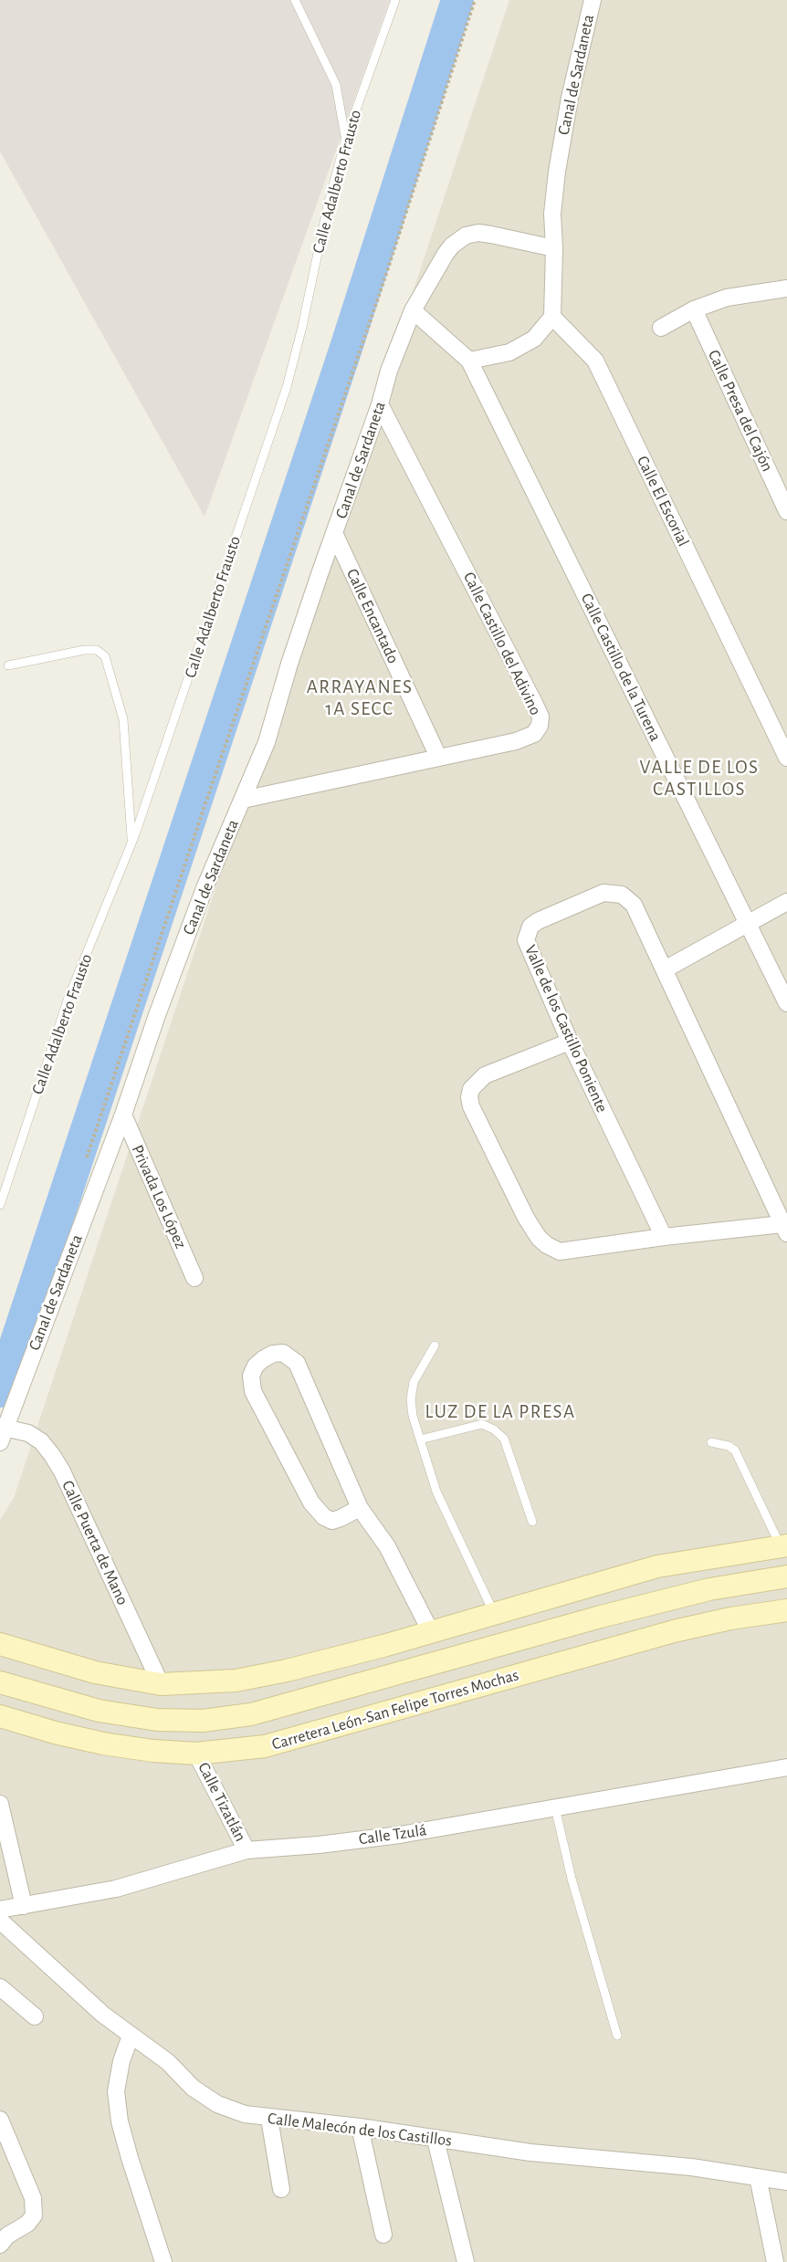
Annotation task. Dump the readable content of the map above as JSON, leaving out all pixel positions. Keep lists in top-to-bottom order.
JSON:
{
  "streets": {
    "main road": ["Carretera León-San Felipe Torres Mochas"],
    "street": [
      "Canal de Sardaneta",
      "Calle Presa del Cajón",
      "Calle El Escorial",
      "Calle Encantado",
      "Calle Castillo del Adivino",
      "Calle Castillo de la Turena",
      "Valle de los Castillo Poniente",
      "Privada Los López",
      "Calle Puerta de Mano",
      "Calle Tizatlán",
      "Calle Tzulá",
      "Calle Malecón de los Castillos"
    ],
    "lane": ["Calle Adalberto Frausto"]
  },
  "crossings": [
    ["Canal de Sardaneta", "Calle El Escorial"],
    ["Canal de Sardaneta", "Calle Encantado"],
    ["Canal de Sardaneta", "Calle Castillo del Adivino"],
    ["Canal de Sardaneta", "Calle Castillo de la Turena"],
    ["Canal de Sardaneta", "Privada Los López"],
    ["Canal de Sardaneta", "Calle Puerta de Mano"],
    ["Calle El Escorial", "Calle Castillo de la Turena"],
    ["Calle Encantado", "Calle Castillo del Adivino"],
    ["Carretera León-San Felipe Torres Mochas", "Calle Tizatlán"],
    ["Calle Tizatlán", "Calle Tzulá"]
  ],
  "districts": ["ARRAYANES 1A SECC", "VALLE DE LOS CASTILLOS", "LUZ DE LA PRESA"]
}
